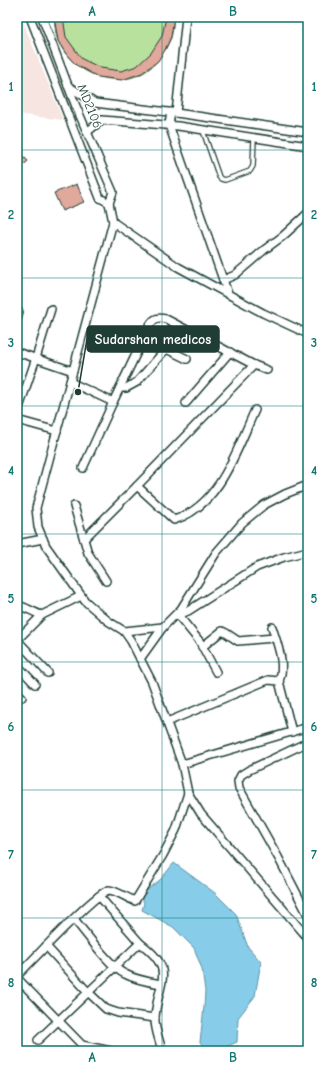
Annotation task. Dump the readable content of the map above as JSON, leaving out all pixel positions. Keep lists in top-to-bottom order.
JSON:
{
  "streets": {
    "street": ["MD2106"]
  },
  "places": ["Sudarshan medicos"],
  "grid": {
    "columns": ["A", "B"],
    "rows": [
      "1",
      "2",
      "3",
      "4",
      "5",
      "6",
      "7",
      "8"
    ]
  }
}
